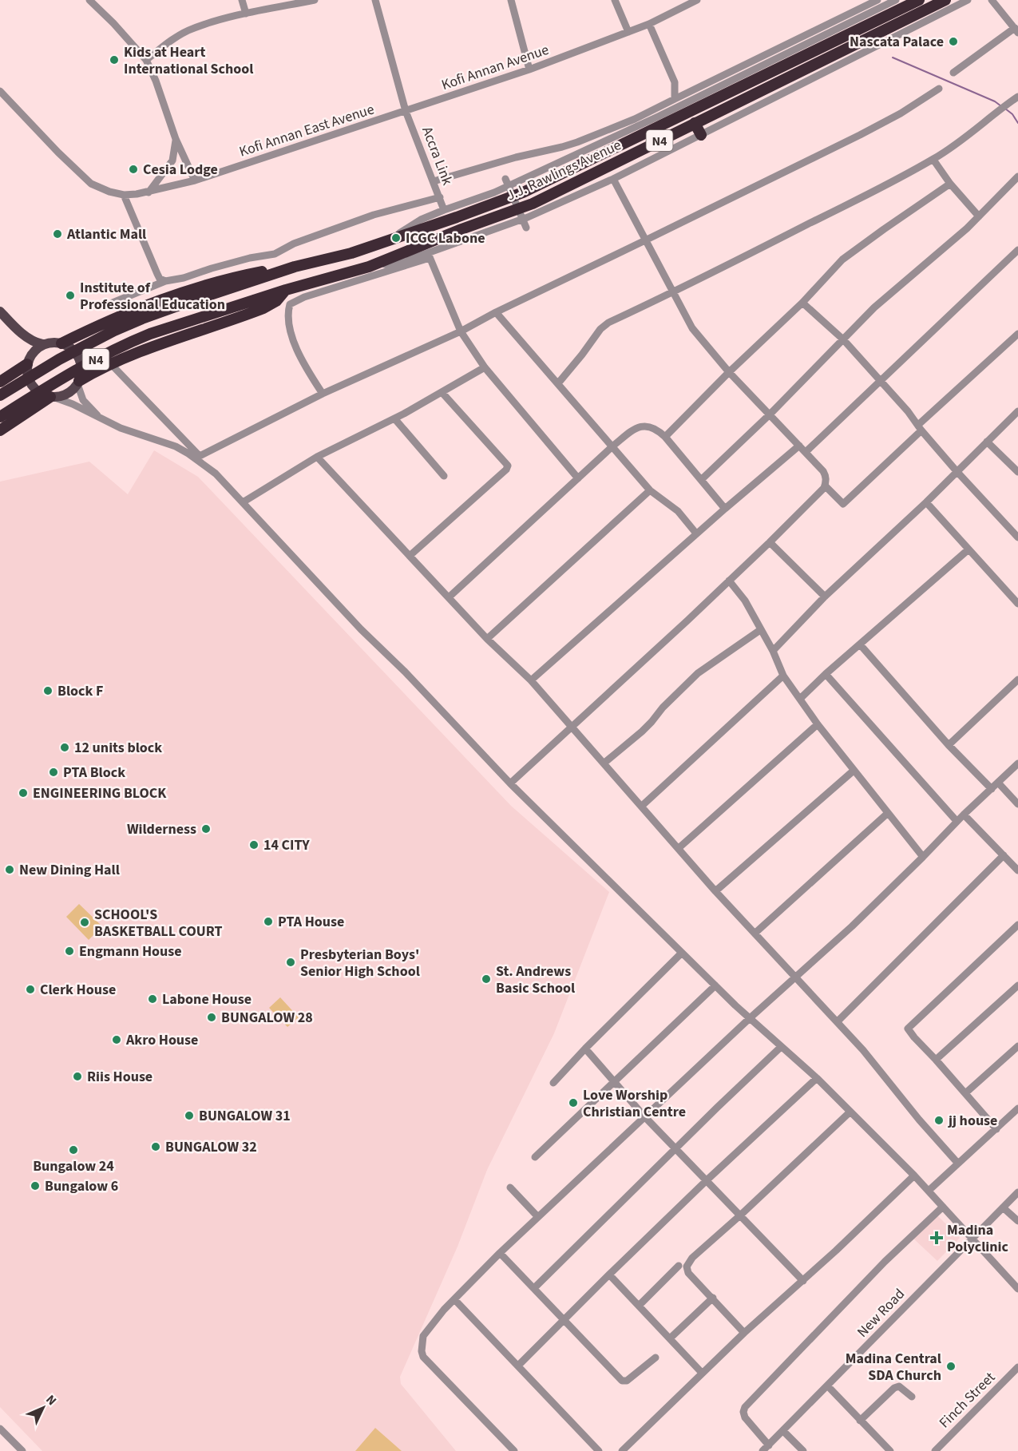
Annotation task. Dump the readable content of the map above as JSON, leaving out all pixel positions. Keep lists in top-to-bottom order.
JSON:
{
  "streets": {
    "highway": ["N4", "J.J. Rawlings Avenue"],
    "street": [
      "Kofi Annan Avenue",
      "Kofi Annan East Avenue",
      "Accra Link",
      "New Road",
      "Finch Street"
    ]
  },
  "crossings": [
    ["Kofi Annan Avenue", "Kofi Annan East Avenue"],
    ["Kofi Annan Avenue", "Accra Link"],
    ["Kofi Annan East Avenue", "Accra Link"]
  ],
  "places": {
    "other": [
      "Nascata Palace",
      "Kids at Heart International School",
      "Cesia Lodge",
      "Atlantic Mall",
      "ICGC Labone",
      "Institute of Professional Education",
      "Block F",
      "12 units block",
      "PTA Block",
      "ENGINEERING BLOCK",
      "Wilderness",
      "14 CITY",
      "New Dining Hall",
      "PTA House",
      "SCHOOL'S BASKETBALL COURT",
      "Engmann House",
      "Presbyterian Boys' Senior High School",
      "St. Andrews Basic School",
      "Clerk House",
      "Labone House",
      "BUNGALOW 28",
      "Akro House",
      "Riis House",
      "Love Worship Christian Centre",
      "BUNGALOW 31",
      "jj house",
      "BUNGALOW 32",
      "Bungalow 24",
      "Bungalow 6",
      "Madina Central SDA Church"
    ],
    "health": ["Madina Polyclinic"]
  },
  "north": "top right"
}
